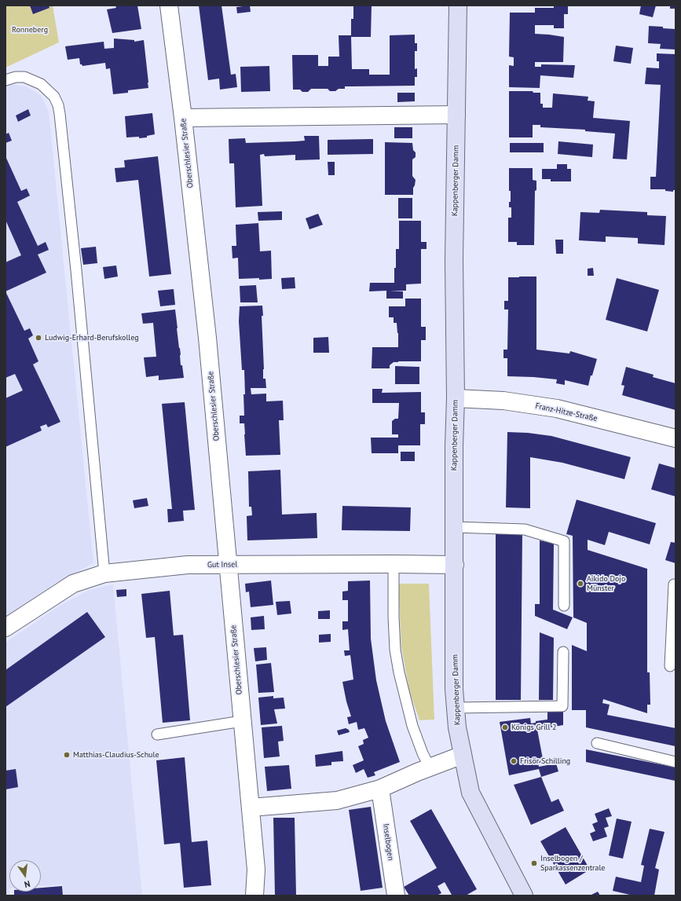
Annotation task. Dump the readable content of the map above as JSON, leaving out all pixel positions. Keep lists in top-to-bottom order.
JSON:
{
  "streets": {
    "main road": ["Kappenberger Damm"],
    "street": [
      "Oberschlesier Straße",
      "Franz-Hitze-Straße",
      "Gut Insel",
      "Inselbogen"
    ]
  },
  "crossings": [
    ["Oberschlesier Straße", "Gut Insel"],
    ["Kappenberger Damm", "Franz-Hitze-Straße"],
    ["Kappenberger Damm", "Gut Insel"]
  ],
  "parks": ["Ronneberg"],
  "places": [
    "Ludwig-Erhard-Berufskolleg",
    "Aikido Dojo Münster",
    "Königs Grill 2",
    "Matthias-Claudius-Schule",
    "Frisör Schilling",
    "Inselbogen / Sparkassenzentrale"
  ],
  "north": "bottom"
}
